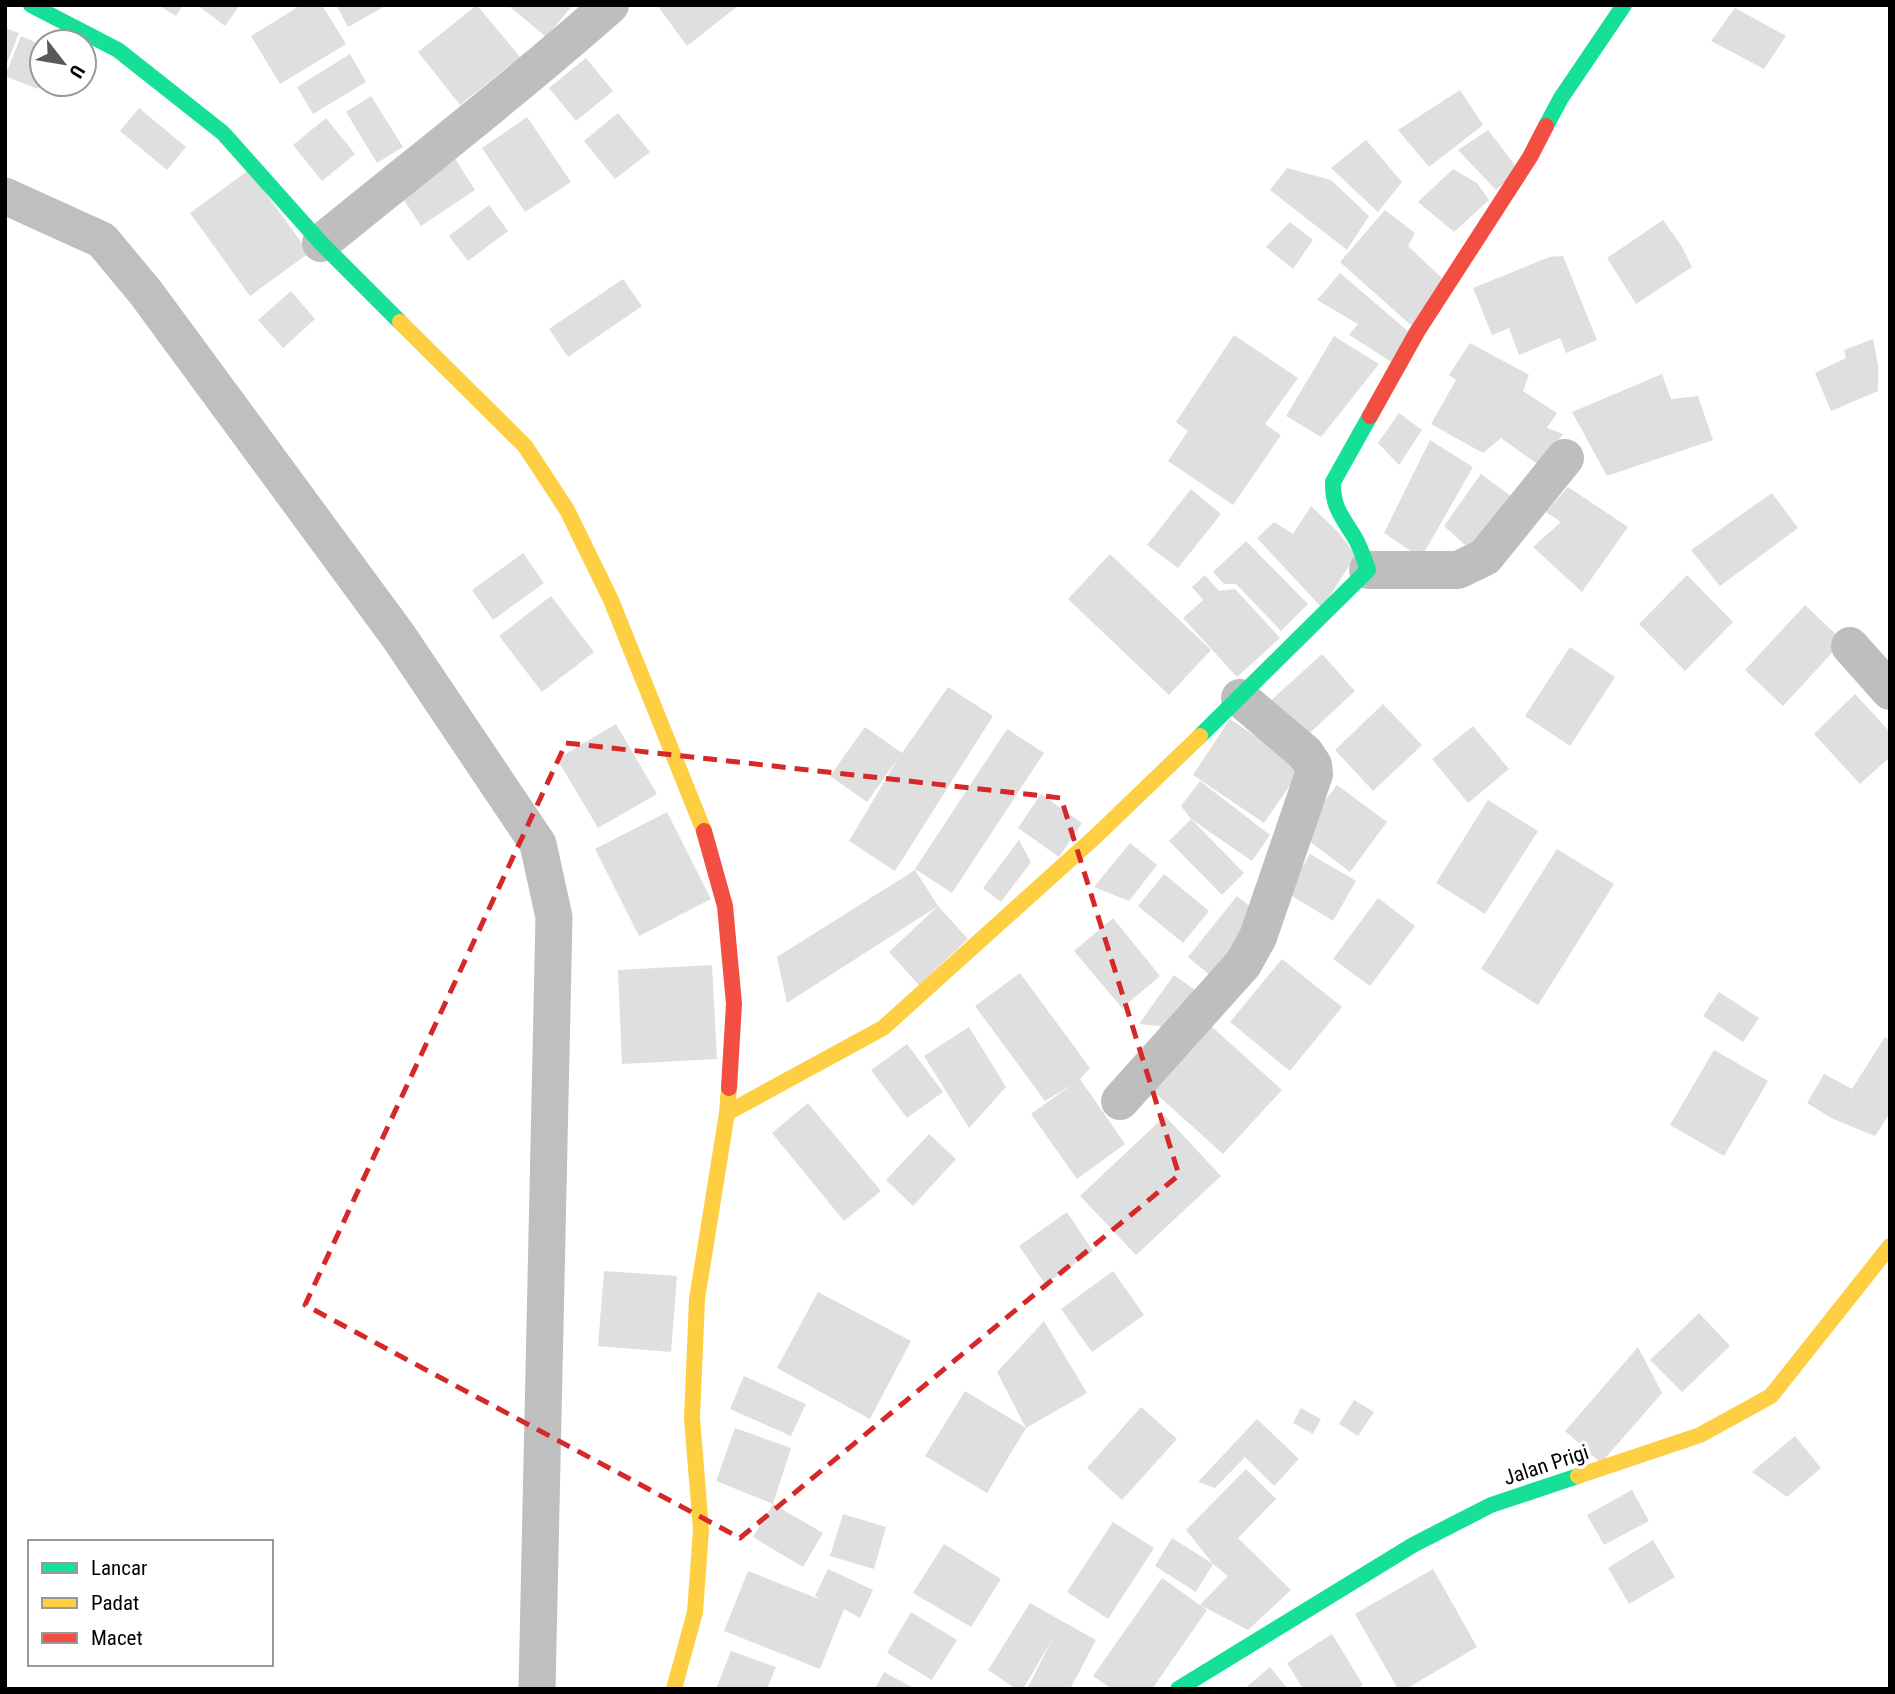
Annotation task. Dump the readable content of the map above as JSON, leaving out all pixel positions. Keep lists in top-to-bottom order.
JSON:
{
  "streets": {
    "street": ["Jalan Prigi"]
  },
  "legend": ["Lancar", "Padat", "Macet"],
  "north": "bottom right"
}
